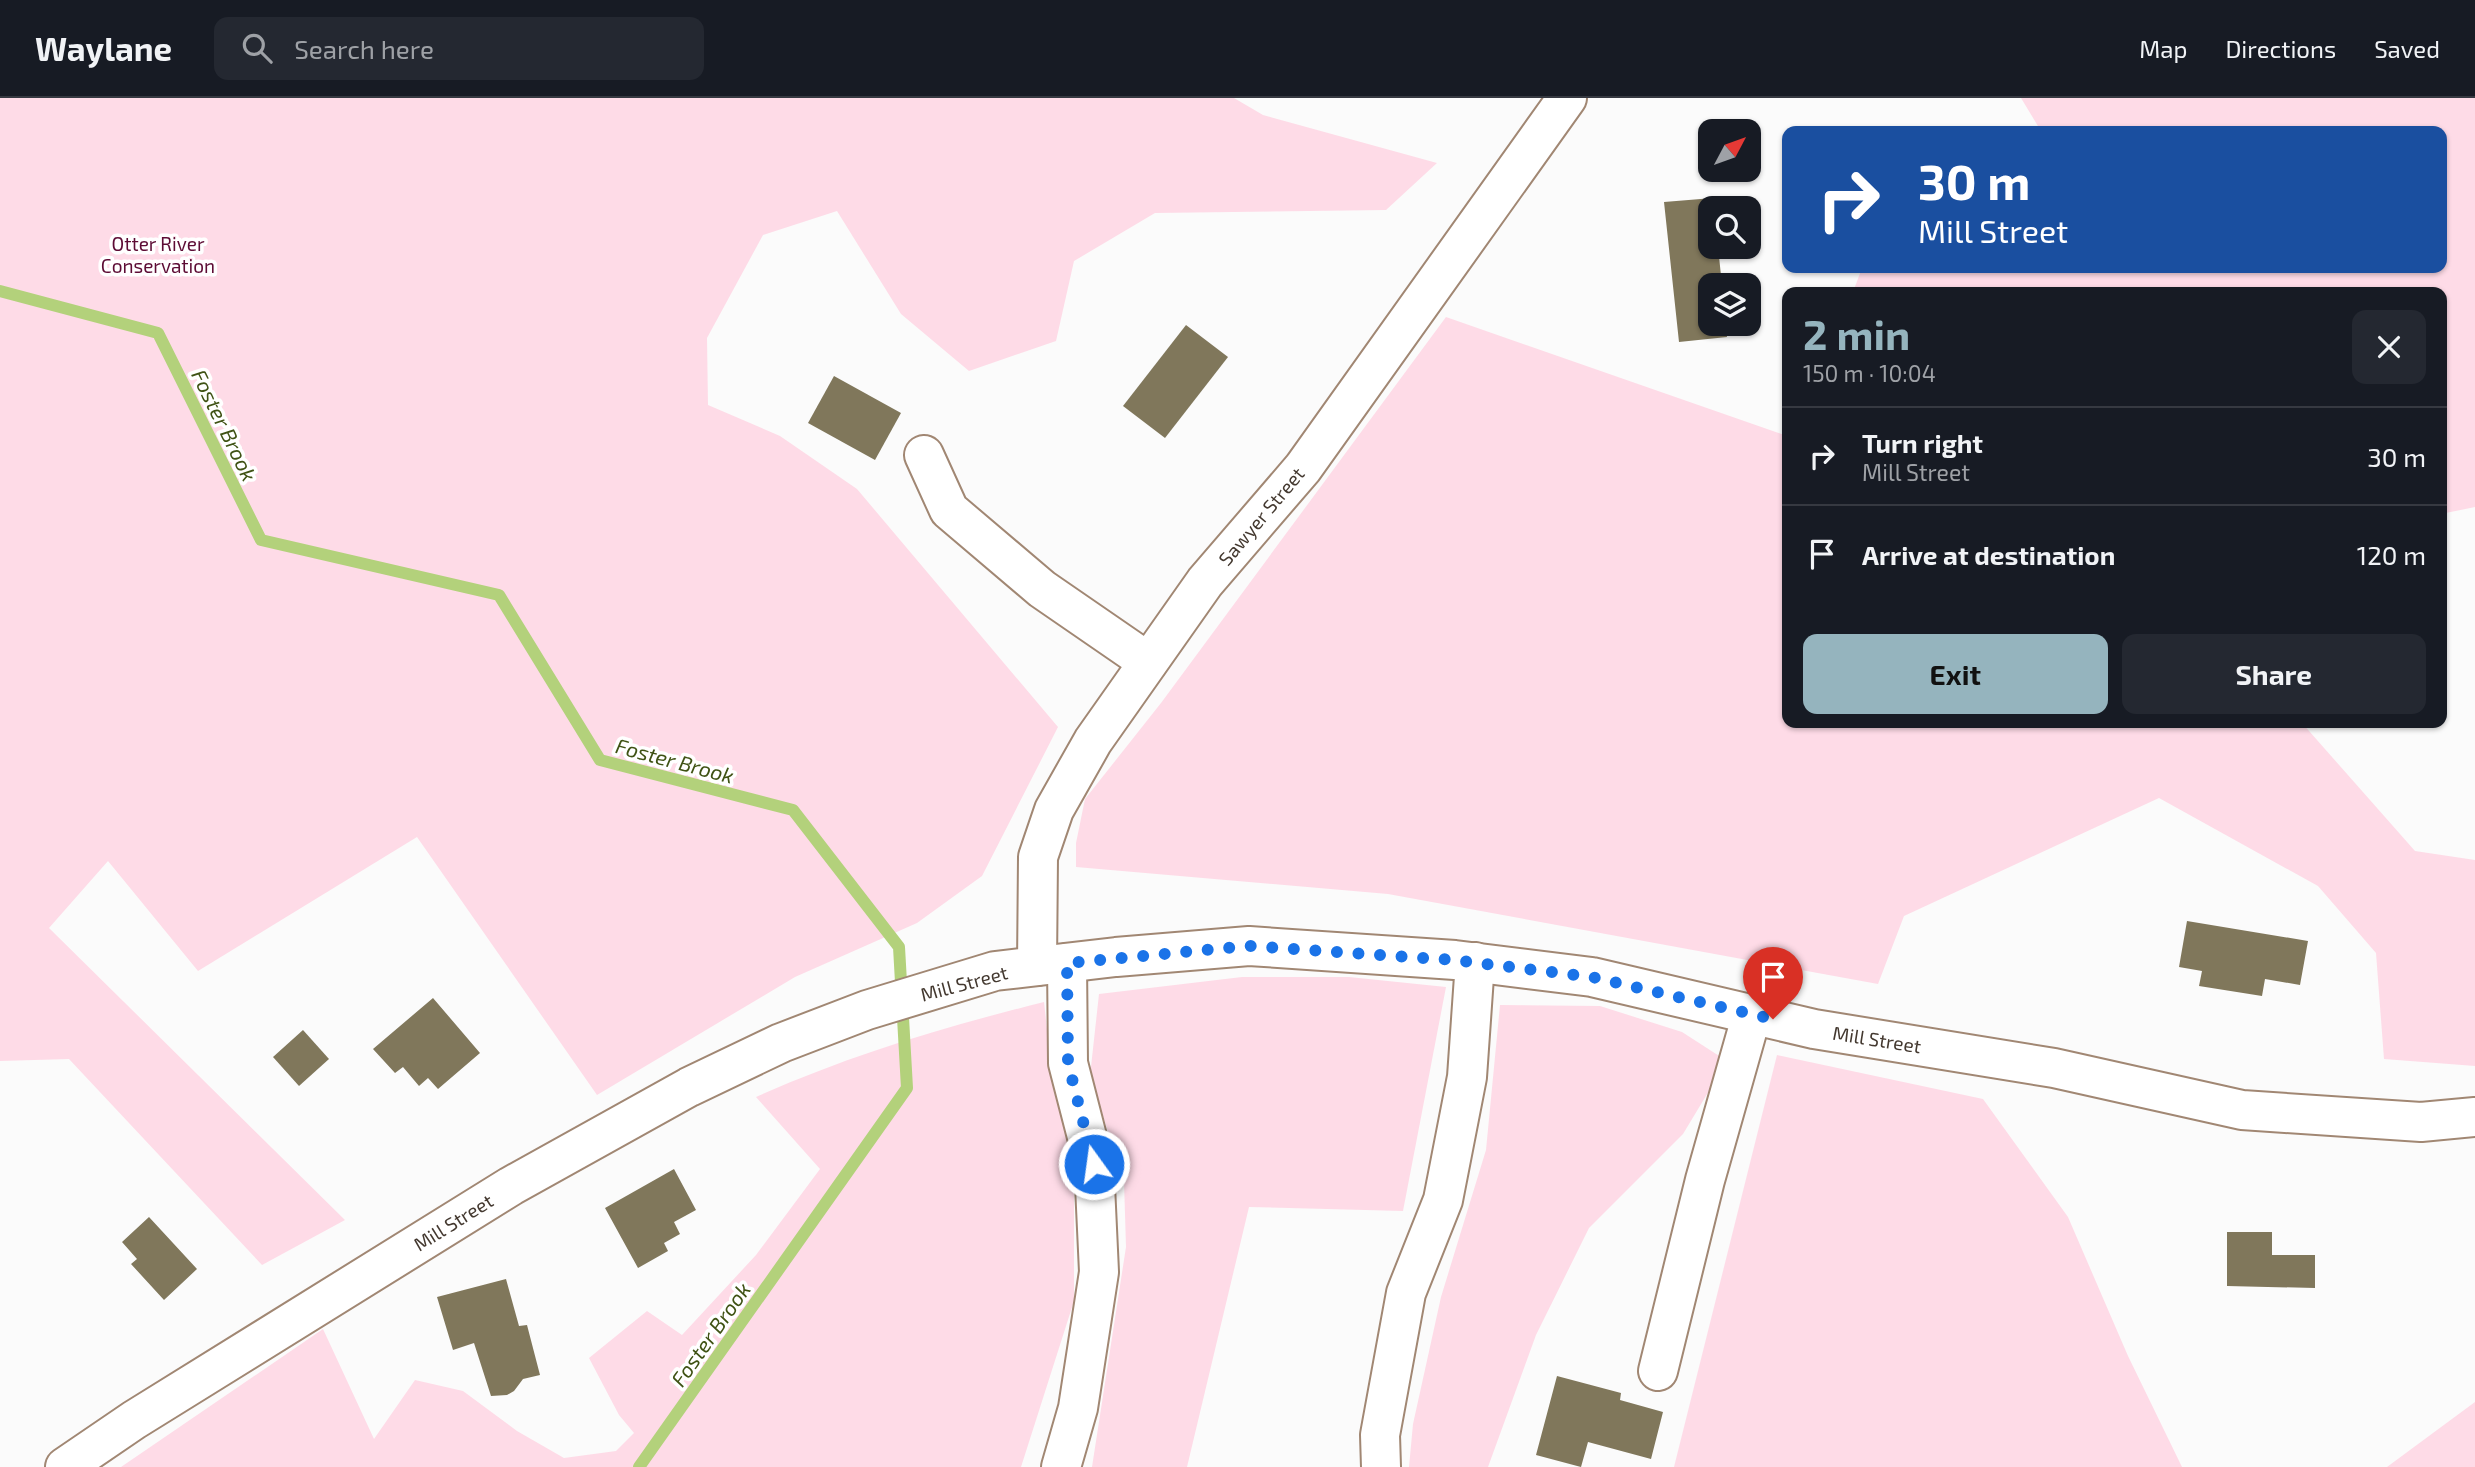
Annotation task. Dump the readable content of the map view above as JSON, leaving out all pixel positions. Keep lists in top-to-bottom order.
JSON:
{
  "streets": {
    "street": ["Sawyer Street", "Mill Street"]
  },
  "crossings": [
    ["Sawyer Street", "Mill Street"]
  ],
  "water": ["Foster Brook"],
  "parks": ["Otter River Conservation"],
  "north": "top right",
  "page": {
    "header": "Waylane",
    "search": "Search here",
    "nav": ["Map", "Directions", "Saved"],
    "turn": ["30 m", "Mill Street"],
    "heading": ["2 min", "150 m · 10:04"],
    "list": [
      {
        "name": "Turn right",
        "note": "Mill Street",
        "value": "30 m"
      },
      {
        "name": "Arrive at destination",
        "value": "120 m"
      }
    ],
    "buttons": ["Exit", "Share"]
  }
}
